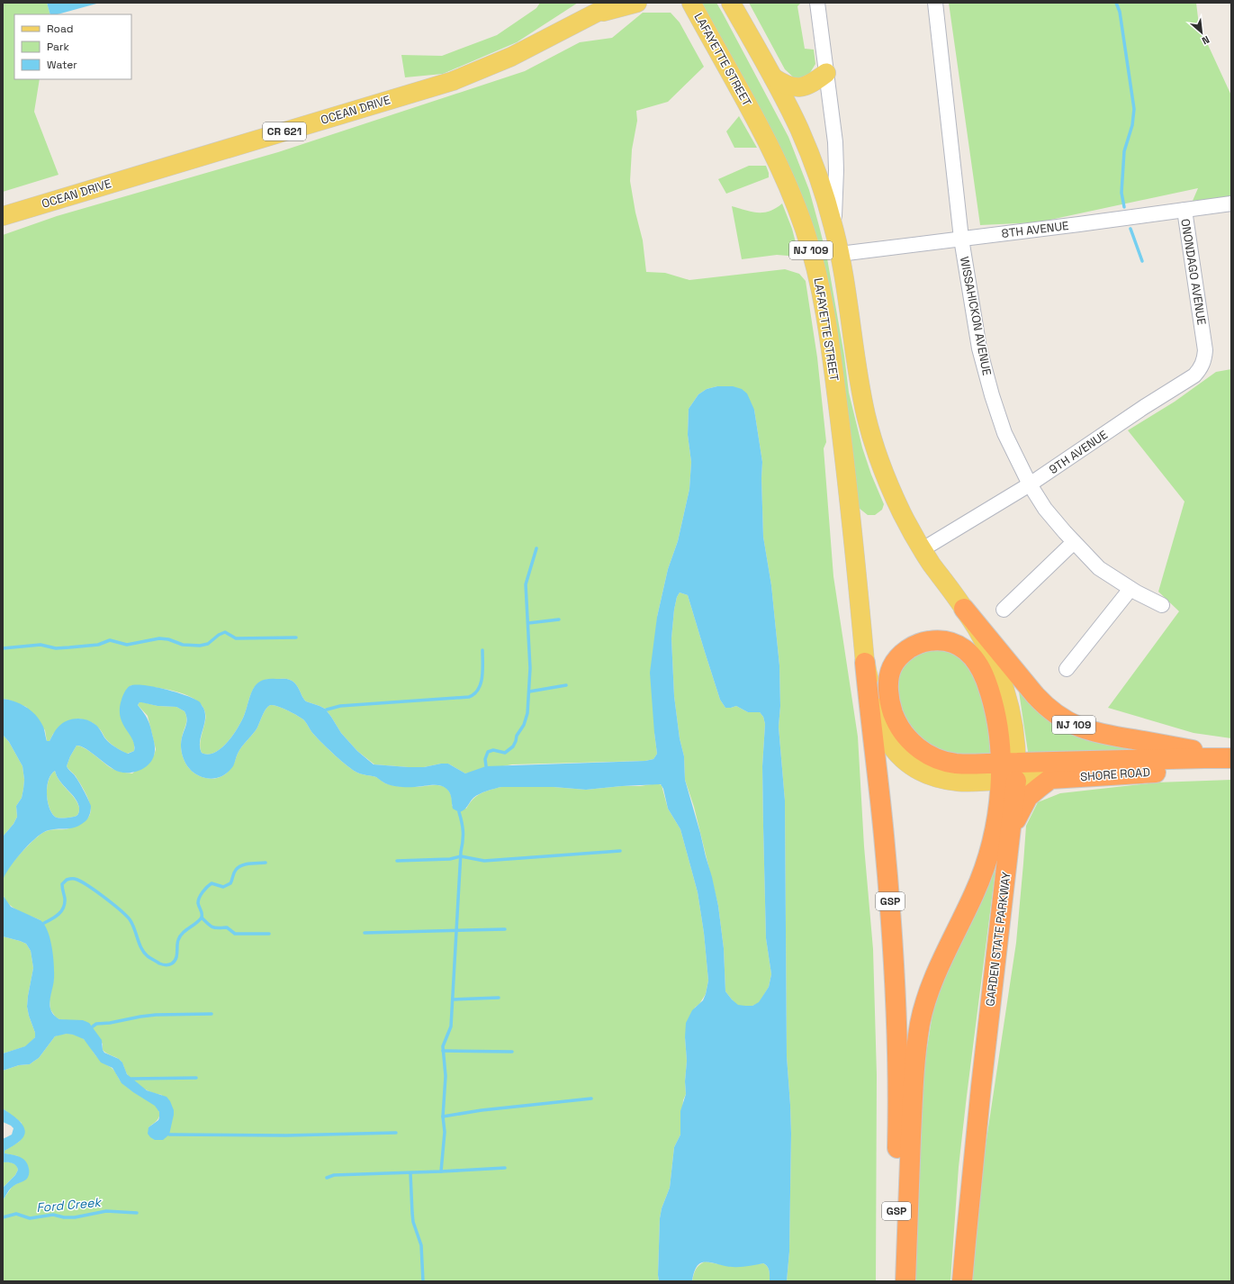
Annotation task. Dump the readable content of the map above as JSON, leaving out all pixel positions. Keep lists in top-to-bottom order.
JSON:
{
  "streets": {
    "highway": [
      "NJ 109",
      "SHORE ROAD",
      "GSP",
      "GARDEN STATE PARKWAY"
    ],
    "main road": ["LAFAYETTE STREET", "OCEAN DRIVE", "CR 621"],
    "street": [
      "8TH AVENUE",
      "ONONDAGO AVENUE",
      "WISSAHICKON AVENUE",
      "9TH AVENUE"
    ]
  },
  "crossings": [
    ["LAFAYETTE STREET", "NJ 109"],
    ["LAFAYETTE STREET", "GSP"],
    ["8TH AVENUE", "NJ 109"],
    ["8TH AVENUE", "ONONDAGO AVENUE"],
    ["8TH AVENUE", "WISSAHICKON AVENUE"],
    ["NJ 109", "9TH AVENUE"],
    ["NJ 109", "SHORE ROAD"],
    ["NJ 109", "GSP"],
    ["NJ 109", "GARDEN STATE PARKWAY"],
    ["ONONDAGO AVENUE", "9TH AVENUE"],
    ["WISSAHICKON AVENUE", "9TH AVENUE"],
    ["SHORE ROAD", "GARDEN STATE PARKWAY"]
  ],
  "water": ["Ford Creek"],
  "legend": ["Road", "Park", "Water"],
  "north": "bottom right"
}
